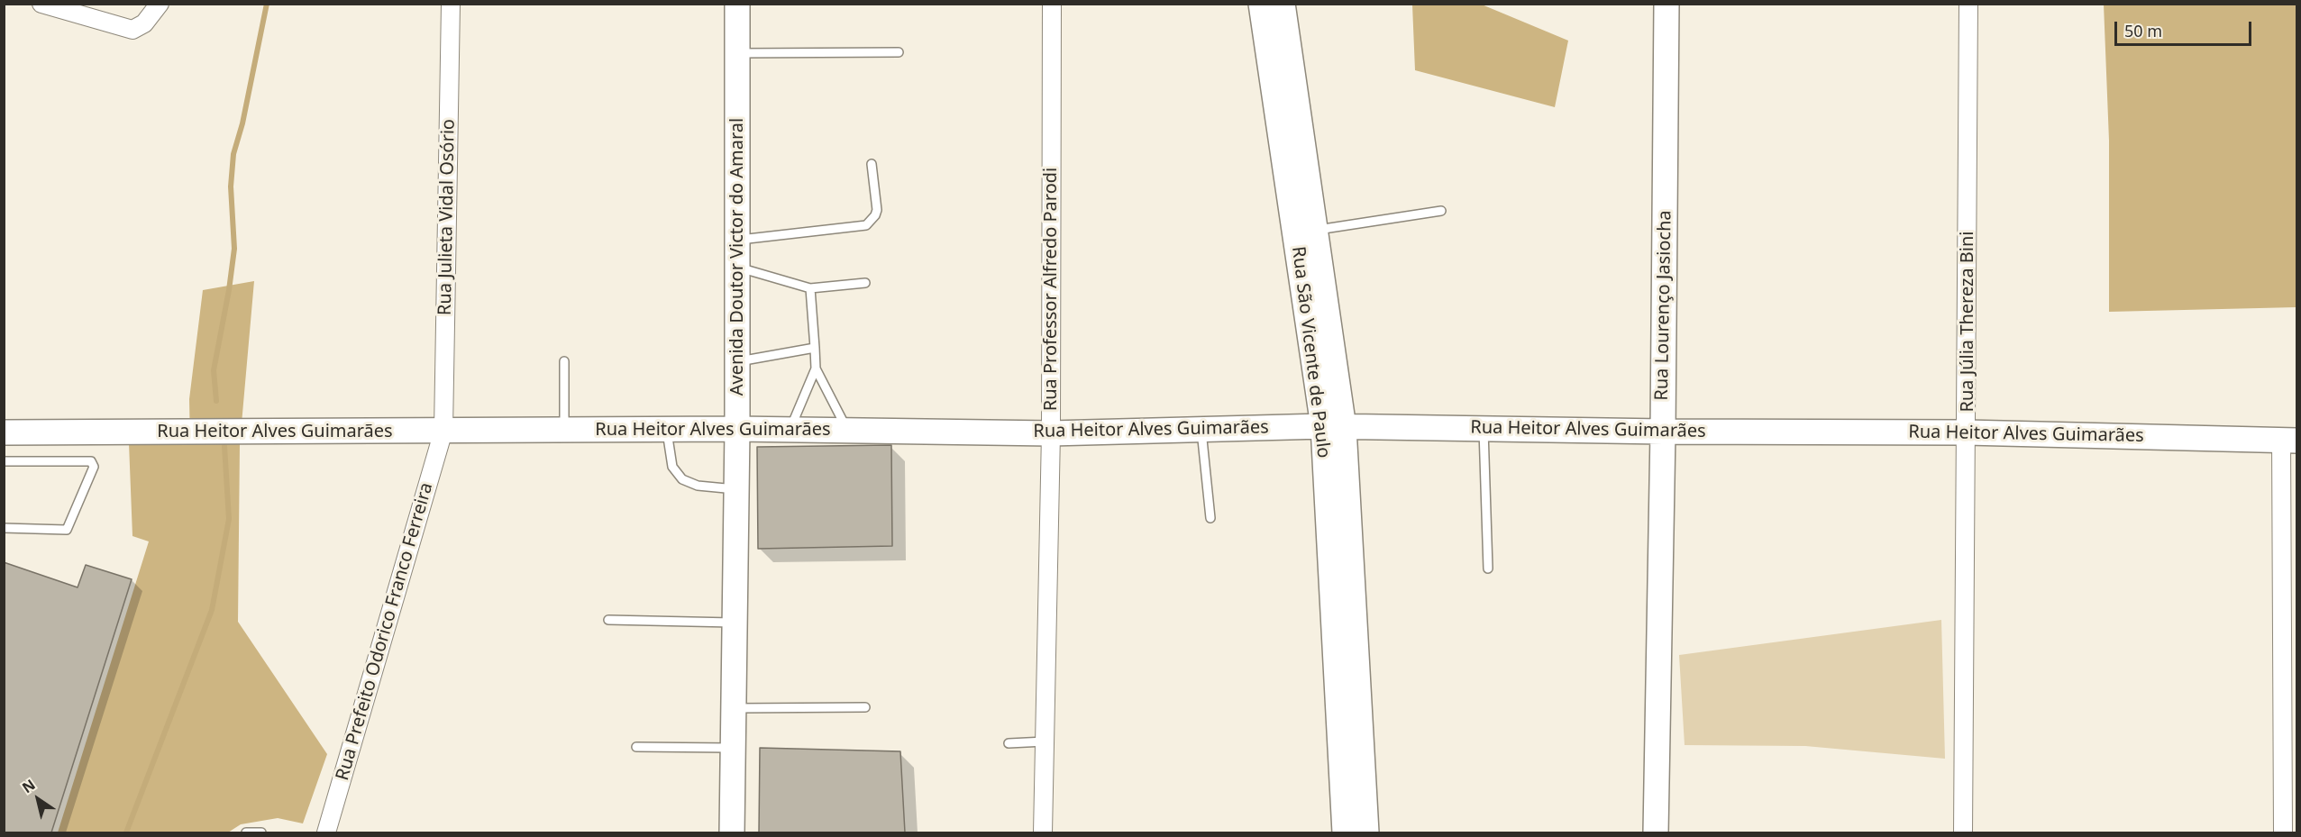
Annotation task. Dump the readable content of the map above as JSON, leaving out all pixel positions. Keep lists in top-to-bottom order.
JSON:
{
  "streets": {
    "street": [
      "Rua Julieta Vidal Osório",
      "Avenida Doutor Victor do Amaral",
      "Rua Professor Alfredo Parodi",
      "Rua Lourenço Jasiocha",
      "Rua Júlia Thereza Bini",
      "Rua São Vicente de Paulo",
      "Rua Heitor Alves Guimarães",
      "Rua Prefeito Odorico Franco Ferreira"
    ]
  },
  "crossings": [
    ["Rua Julieta Vidal Osório", "Rua Heitor Alves Guimarães"],
    ["Rua Julieta Vidal Osório", "Rua Prefeito Odorico Franco Ferreira"],
    ["Avenida Doutor Victor do Amaral", "Rua Heitor Alves Guimarães"],
    ["Rua Professor Alfredo Parodi", "Rua Heitor Alves Guimarães"],
    ["Rua Lourenço Jasiocha", "Rua Heitor Alves Guimarães"],
    ["Rua Júlia Thereza Bini", "Rua Heitor Alves Guimarães"],
    ["Rua São Vicente de Paulo", "Rua Heitor Alves Guimarães"],
    ["Rua Heitor Alves Guimarães", "Rua Prefeito Odorico Franco Ferreira"]
  ],
  "scale_bar": "50 m",
  "north": "top left"
}
